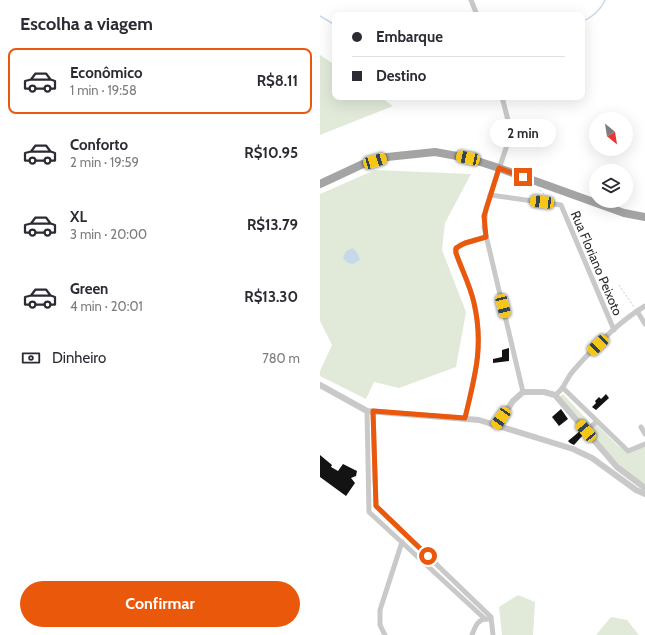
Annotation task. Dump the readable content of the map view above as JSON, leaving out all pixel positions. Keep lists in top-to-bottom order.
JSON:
{
  "streets": {
    "street": ["Rua Floriano Peixoto"]
  },
  "north": "bottom right",
  "page": {
    "heading": "Escolha a viagem",
    "banner": ["Embarque", "Destino"],
    "list": [
      {
        "name": "Econômico",
        "note": "1 min · 19:58",
        "value": "R$8.11"
      },
      {
        "name": "Conforto",
        "note": "2 min · 19:59",
        "value": "R$10.95"
      },
      {
        "name": "XL",
        "note": "3 min · 20:00",
        "value": "R$13.79"
      },
      {
        "name": "Green",
        "note": "4 min · 20:01",
        "value": "R$13.30"
      }
    ],
    "bubble": "2 min",
    "pay": ["Dinheiro", "780 m"],
    "buttons": "Confirmar"
  }
}
